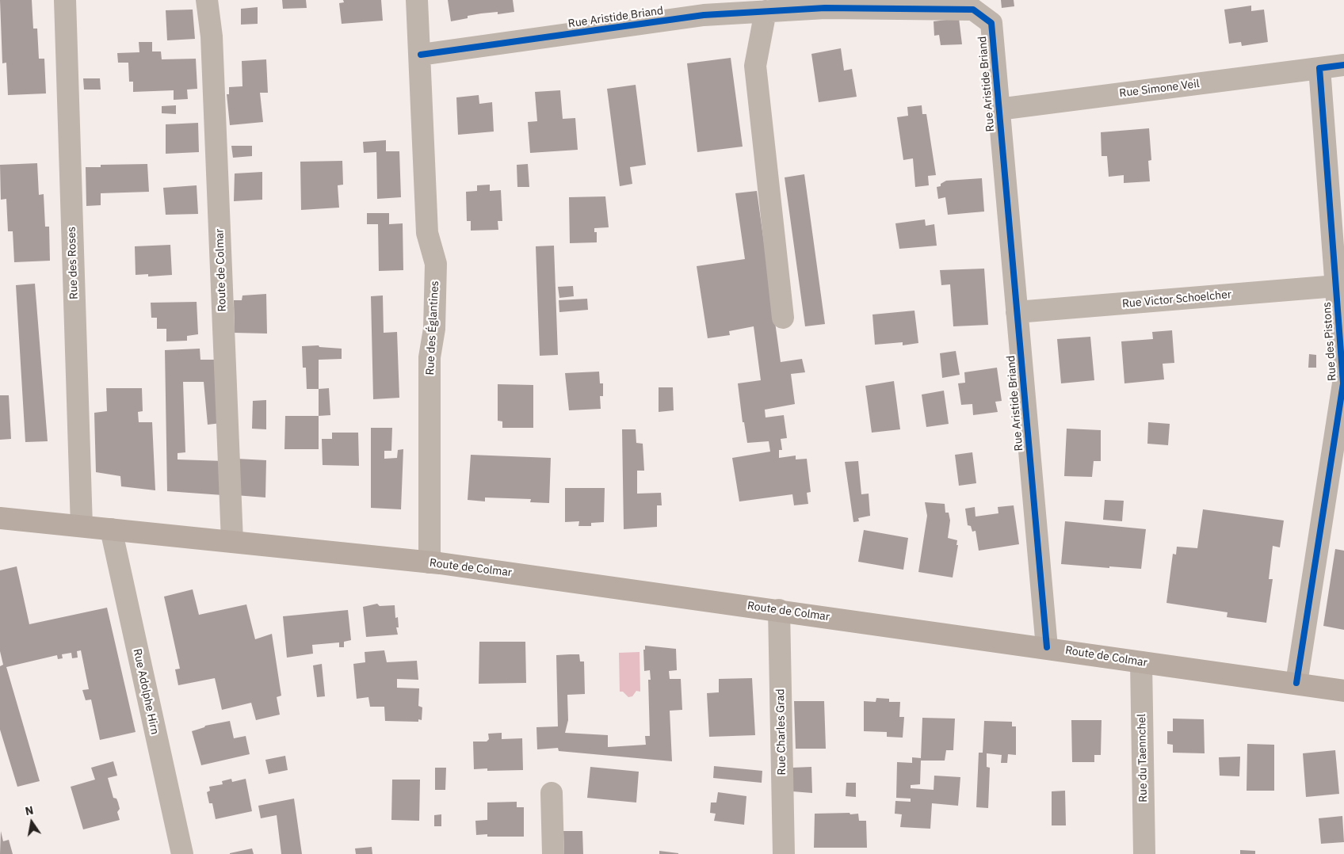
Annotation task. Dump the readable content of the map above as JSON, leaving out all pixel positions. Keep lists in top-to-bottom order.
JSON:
{
  "streets": {
    "main road": ["Route de Colmar"],
    "street": [
      "Rue Aristide Briand",
      "Rue Simone Veil",
      "Rue des Roses",
      "Rue Victor Schoelcher",
      "Rue des Églantines",
      "Rue des Pistons",
      "Rue Adolphe Hirn",
      "Rue Charles Grad",
      "Rue du Taennchel"
    ]
  },
  "crossings": [
    ["Rue Aristide Briand", "Rue Simone Veil"],
    ["Rue Aristide Briand", "Route de Colmar"],
    ["Rue Aristide Briand", "Rue Victor Schoelcher"],
    ["Rue Aristide Briand", "Rue des Églantines"],
    ["Rue Simone Veil", "Rue des Pistons"],
    ["Rue des Roses", "Route de Colmar"],
    ["Route de Colmar", "Rue des Églantines"],
    ["Route de Colmar", "Rue Adolphe Hirn"],
    ["Route de Colmar", "Rue Charles Grad"],
    ["Route de Colmar", "Rue du Taennchel"],
    ["Rue Victor Schoelcher", "Rue des Pistons"]
  ],
  "north": "top"
}
